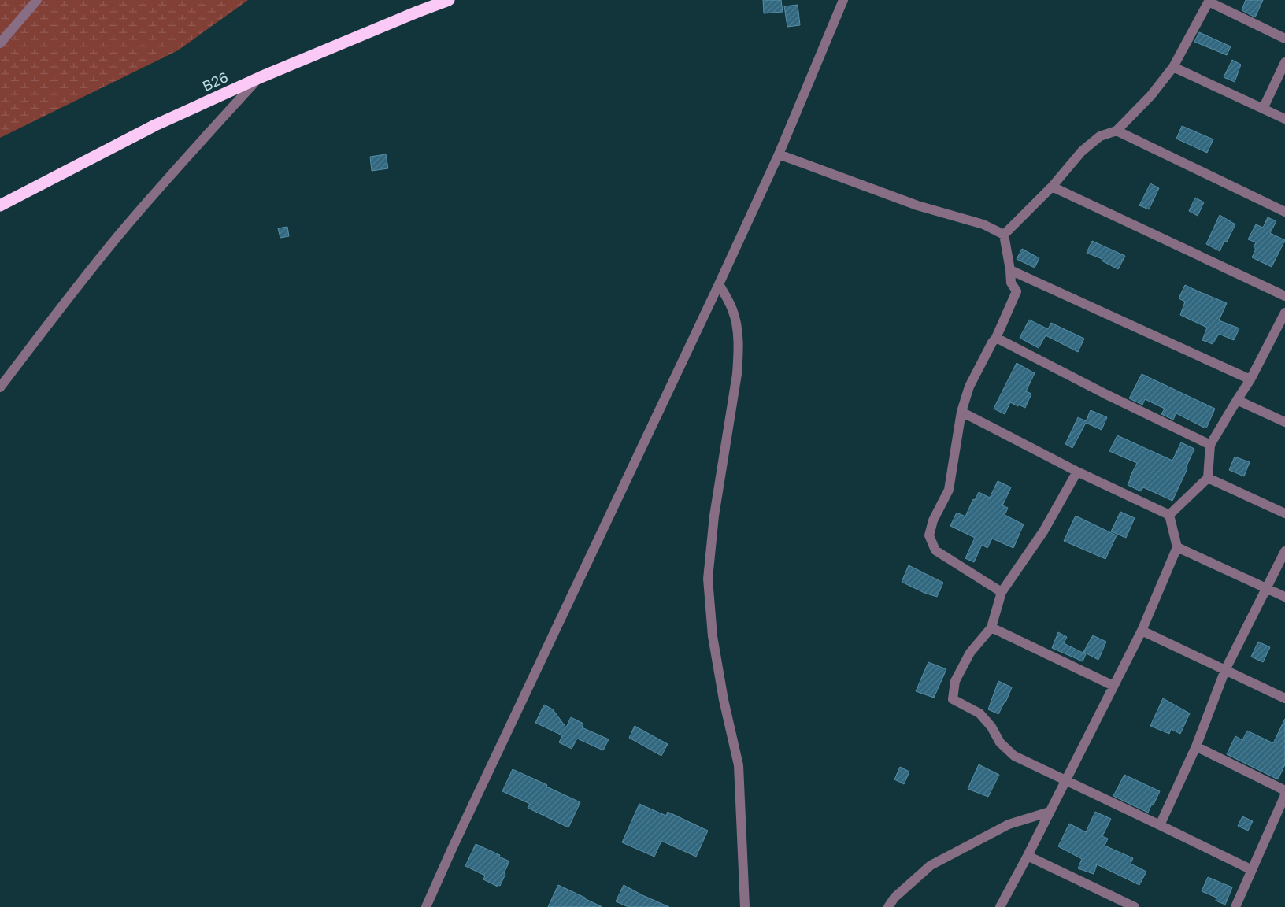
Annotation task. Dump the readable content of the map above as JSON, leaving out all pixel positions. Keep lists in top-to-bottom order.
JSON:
{
  "streets": {
    "highway": ["B26"]
  }
}
